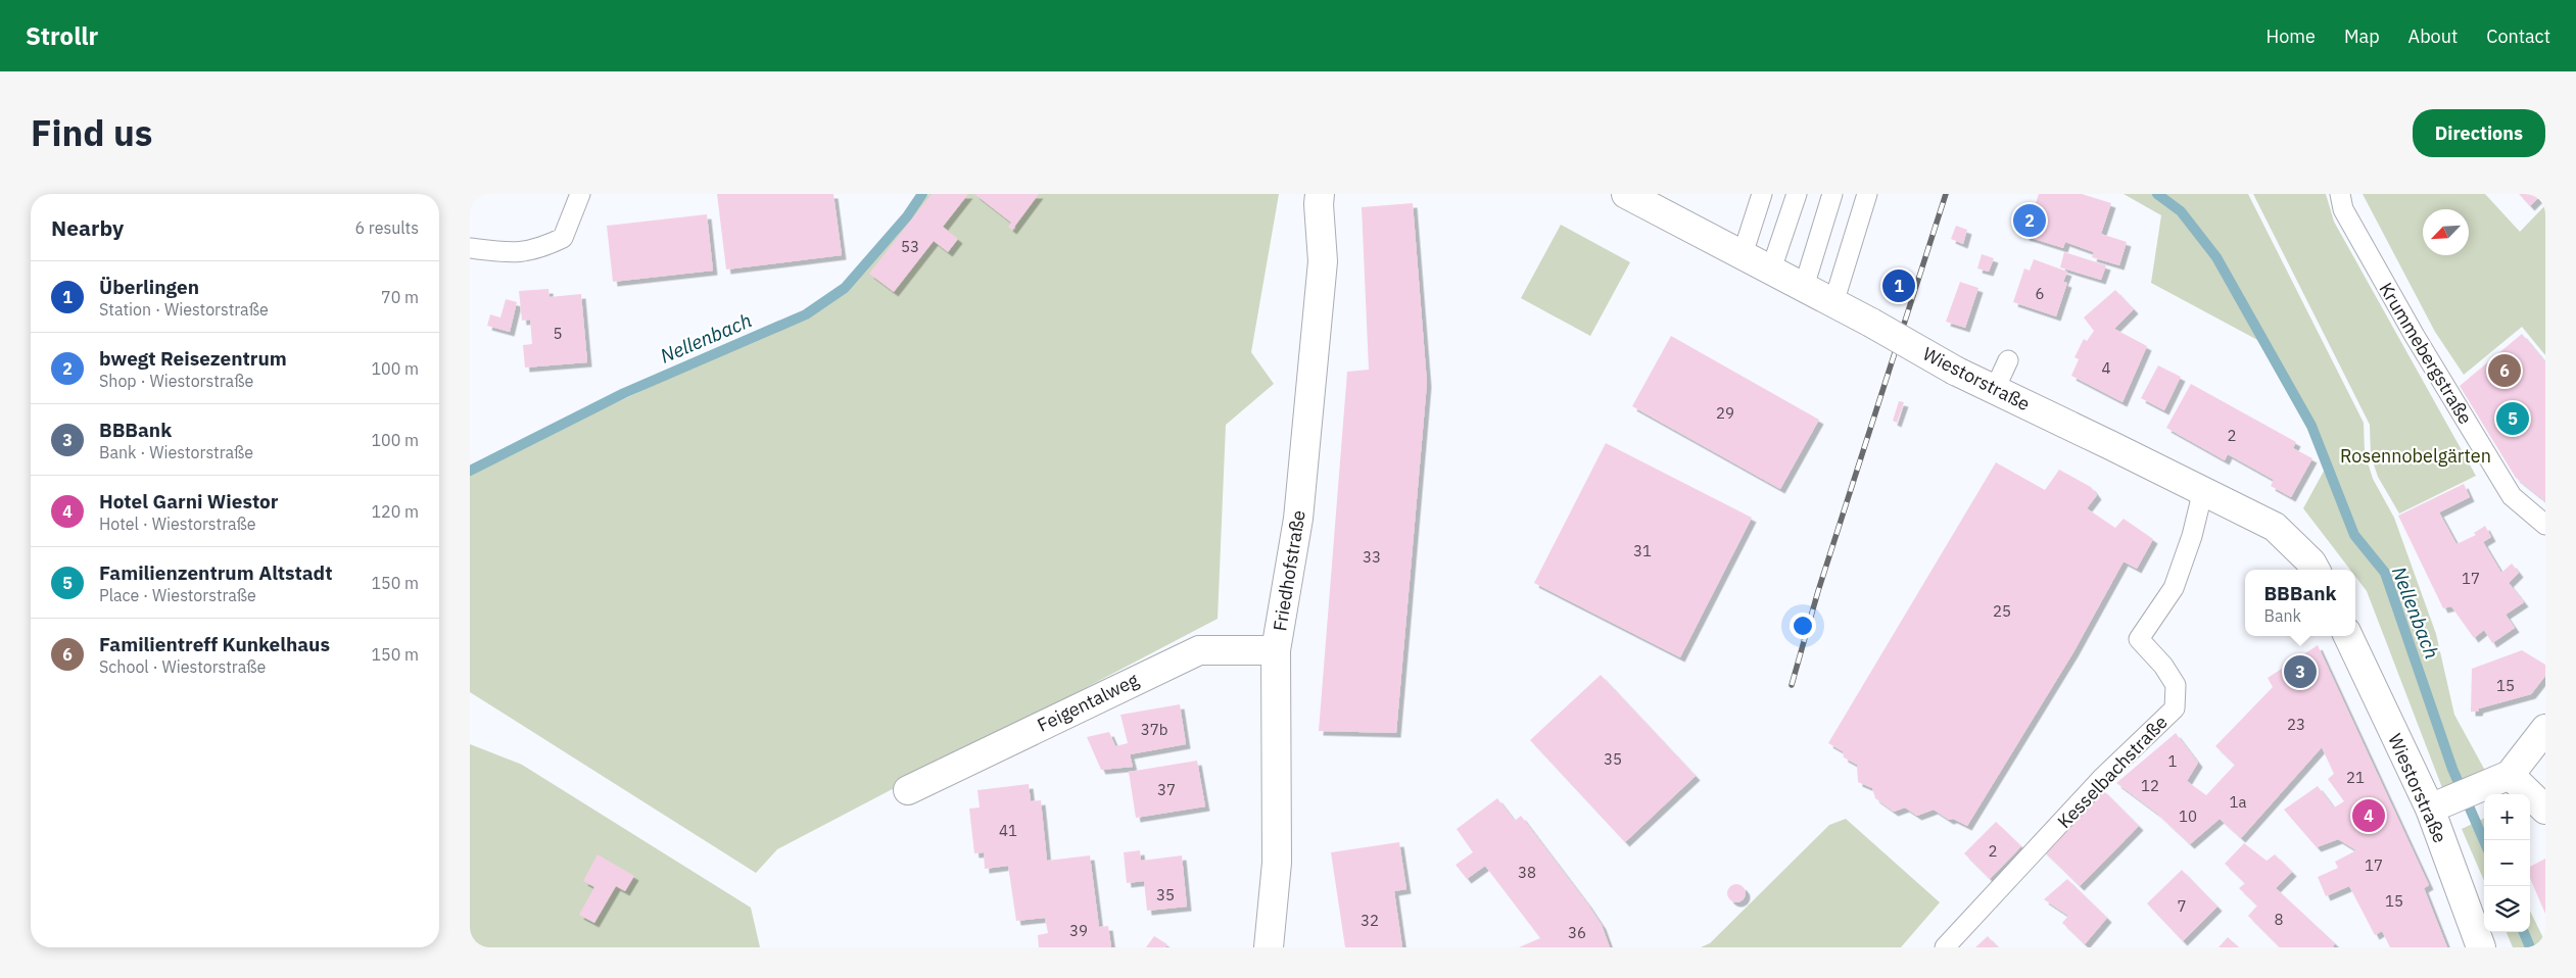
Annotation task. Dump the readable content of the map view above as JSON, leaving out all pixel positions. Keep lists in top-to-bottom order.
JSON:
{
  "streets": {
    "street": ["Wiestorstraße", "Friedhofstraße", "Feigentalweg"],
    "lane": ["Krummebergstraße", "Kesselbachstraße"]
  },
  "crossings": [
    ["Wiestorstraße", "Kesselbachstraße"],
    ["Friedhofstraße", "Feigentalweg"]
  ],
  "water": ["Nellenbach"],
  "parks": ["Rosennobelgärten"],
  "house_numbers": [
    "53",
    "6",
    "5",
    "4",
    "29",
    "2",
    "31",
    "33",
    "17",
    "25",
    "15",
    "23",
    "37b",
    "35",
    "1",
    "21",
    "12",
    "37",
    "1a",
    "10",
    "41",
    "2",
    "17",
    "38",
    "35",
    "15",
    "7",
    "8",
    "32",
    "39",
    "36"
  ],
  "north": "bottom left",
  "page": {
    "header": "Strollr",
    "nav": [
      "Home",
      "Map",
      "About",
      "Contact"
    ],
    "title": "Find us",
    "buttons": "Directions",
    "heading": ["Nearby", "6 results"],
    "pins": [
      "2",
      "1",
      "6",
      "5",
      "3",
      "4"
    ],
    "list": [
      {
        "mark": "1",
        "name": "Überlingen",
        "note": "Station · Wiestorstraße",
        "value": "70 m"
      },
      {
        "mark": "2",
        "name": "bwegt Reisezentrum",
        "note": "Shop · Wiestorstraße",
        "value": "100 m"
      },
      {
        "mark": "3",
        "name": "BBBank",
        "note": "Bank · Wiestorstraße",
        "value": "100 m"
      },
      {
        "mark": "4",
        "name": "Hotel Garni Wiestor",
        "note": "Hotel · Wiestorstraße",
        "value": "120 m"
      },
      {
        "mark": "5",
        "name": "Familienzentrum Altstadt",
        "note": "Place · Wiestorstraße",
        "value": "150 m"
      },
      {
        "mark": "6",
        "name": "Familientreff Kunkelhaus",
        "note": "School · Wiestorstraße",
        "value": "150 m"
      }
    ],
    "popup": ["BBBank", "Bank"],
    "map_buttons": ["+", "−"]
  }
}
